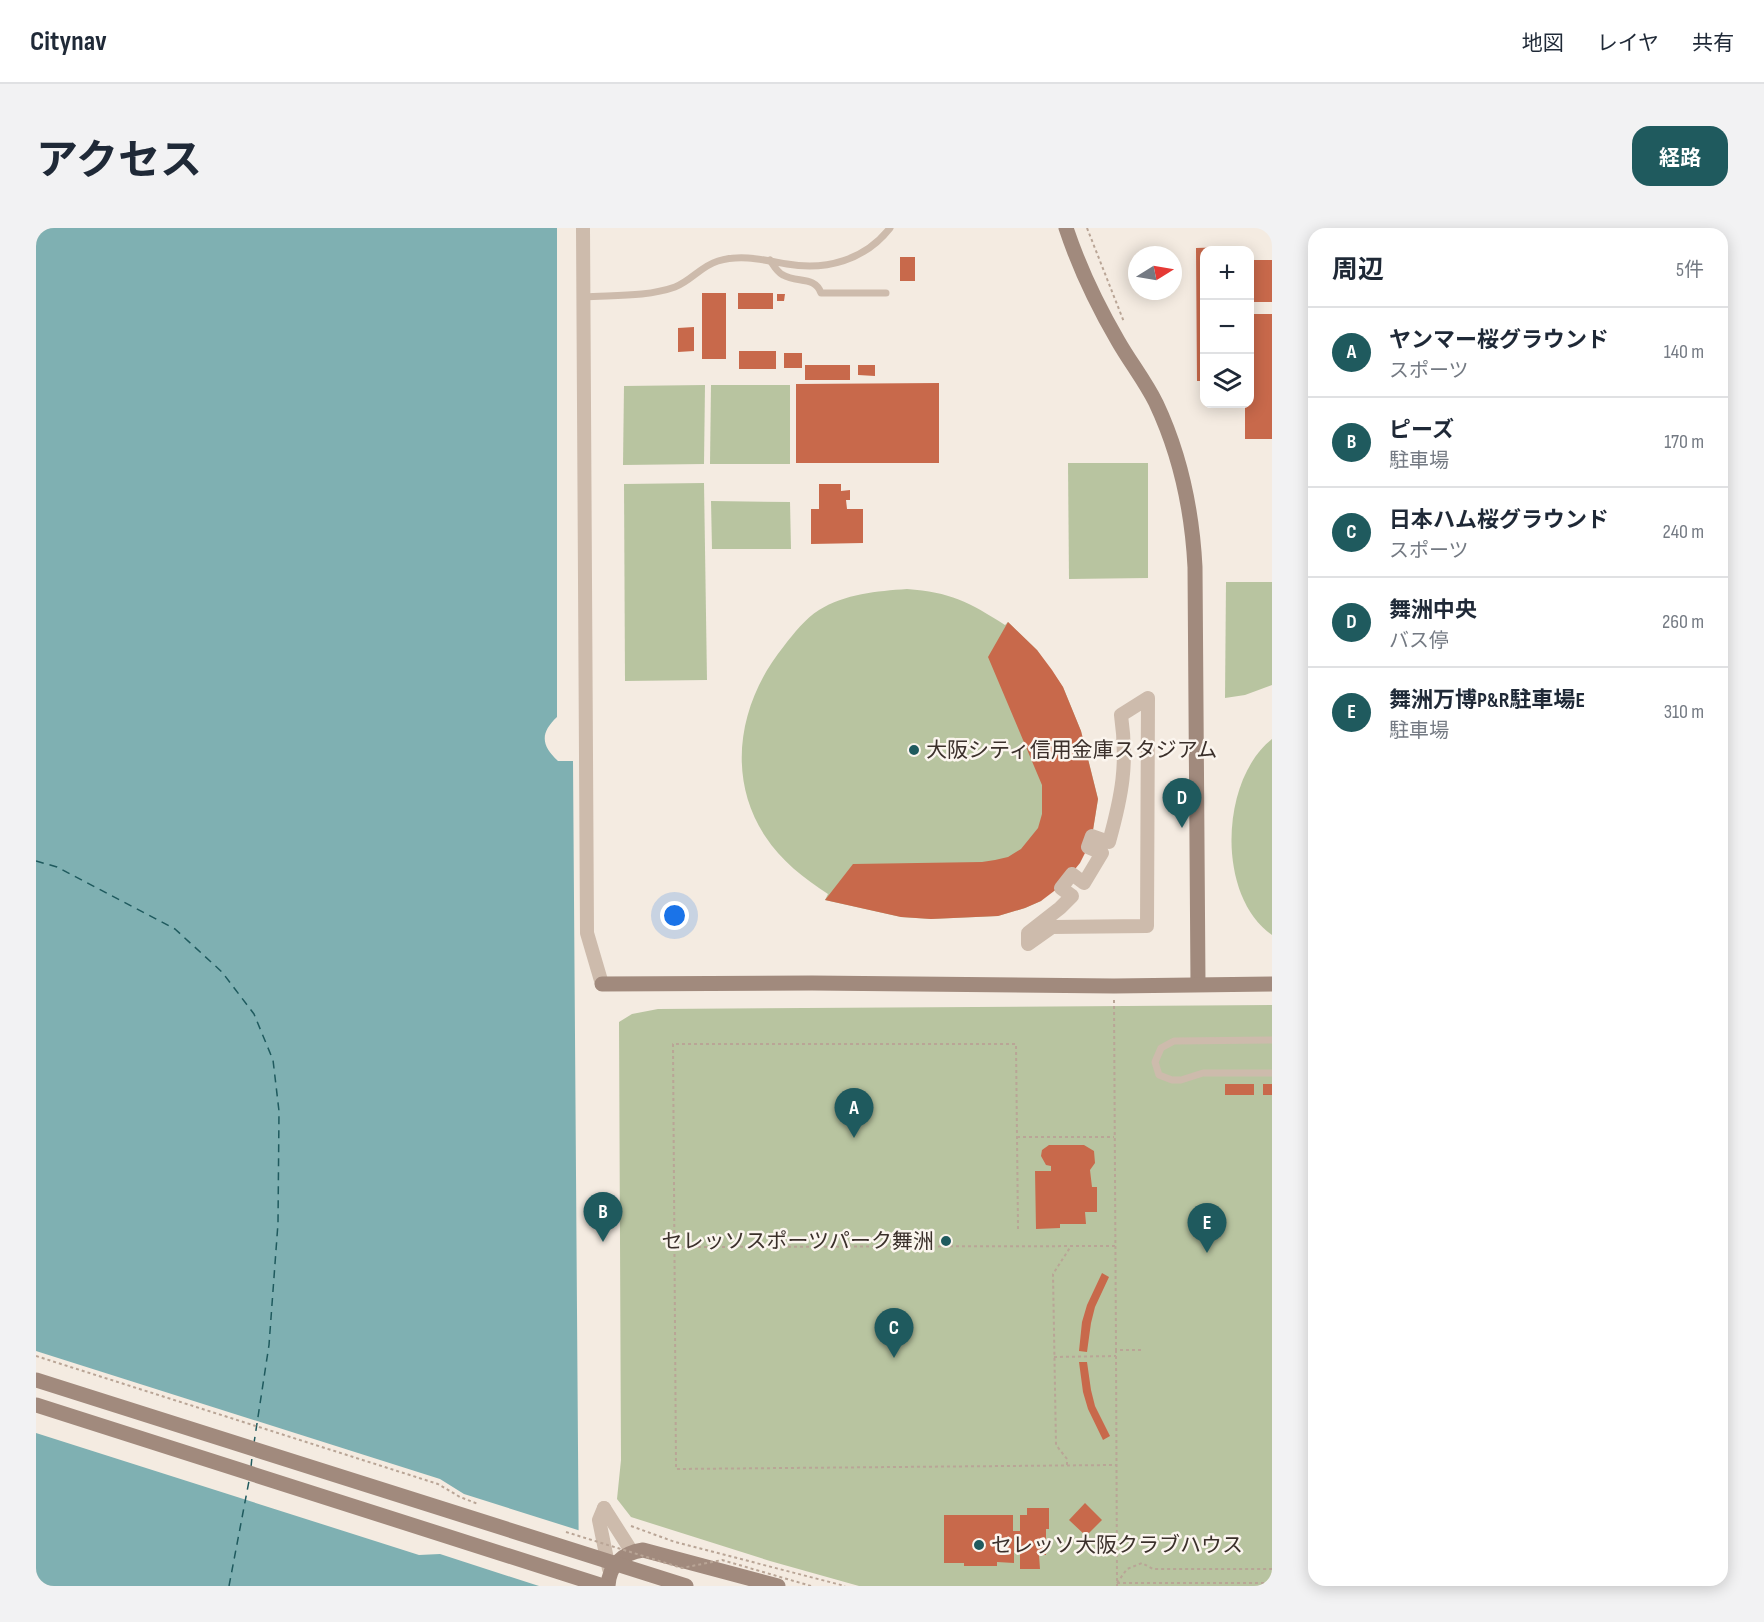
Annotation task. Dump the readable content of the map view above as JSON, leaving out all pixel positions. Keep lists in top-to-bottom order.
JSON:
{
  "places": ["大阪シティ信用金庫スタジアム", "セレッソスポーツパーク舞洲", "セレッソ大阪クラブハウス"],
  "north": "right",
  "page": {
    "header": "Citynav",
    "nav": ["地図", "レイヤ", "共有"],
    "title": "アクセス",
    "buttons": "経路",
    "heading": ["周辺", "5件"],
    "map_buttons": ["+", "−"],
    "list": [
      {
        "mark": "A",
        "name": "ヤンマー桜グラウンド",
        "note": "スポーツ",
        "value": "140 m"
      },
      {
        "mark": "B",
        "name": "ピーズ",
        "note": "駐車場",
        "value": "170 m"
      },
      {
        "mark": "C",
        "name": "日本ハム桜グラウンド",
        "note": "スポーツ",
        "value": "240 m"
      },
      {
        "mark": "D",
        "name": "舞洲中央",
        "note": "バス停",
        "value": "260 m"
      },
      {
        "mark": "E",
        "name": "舞洲万博P&R駐車場E",
        "note": "駐車場",
        "value": "310 m"
      }
    ],
    "pins": [
      "D",
      "A",
      "B",
      "E",
      "C"
    ]
  }
}
